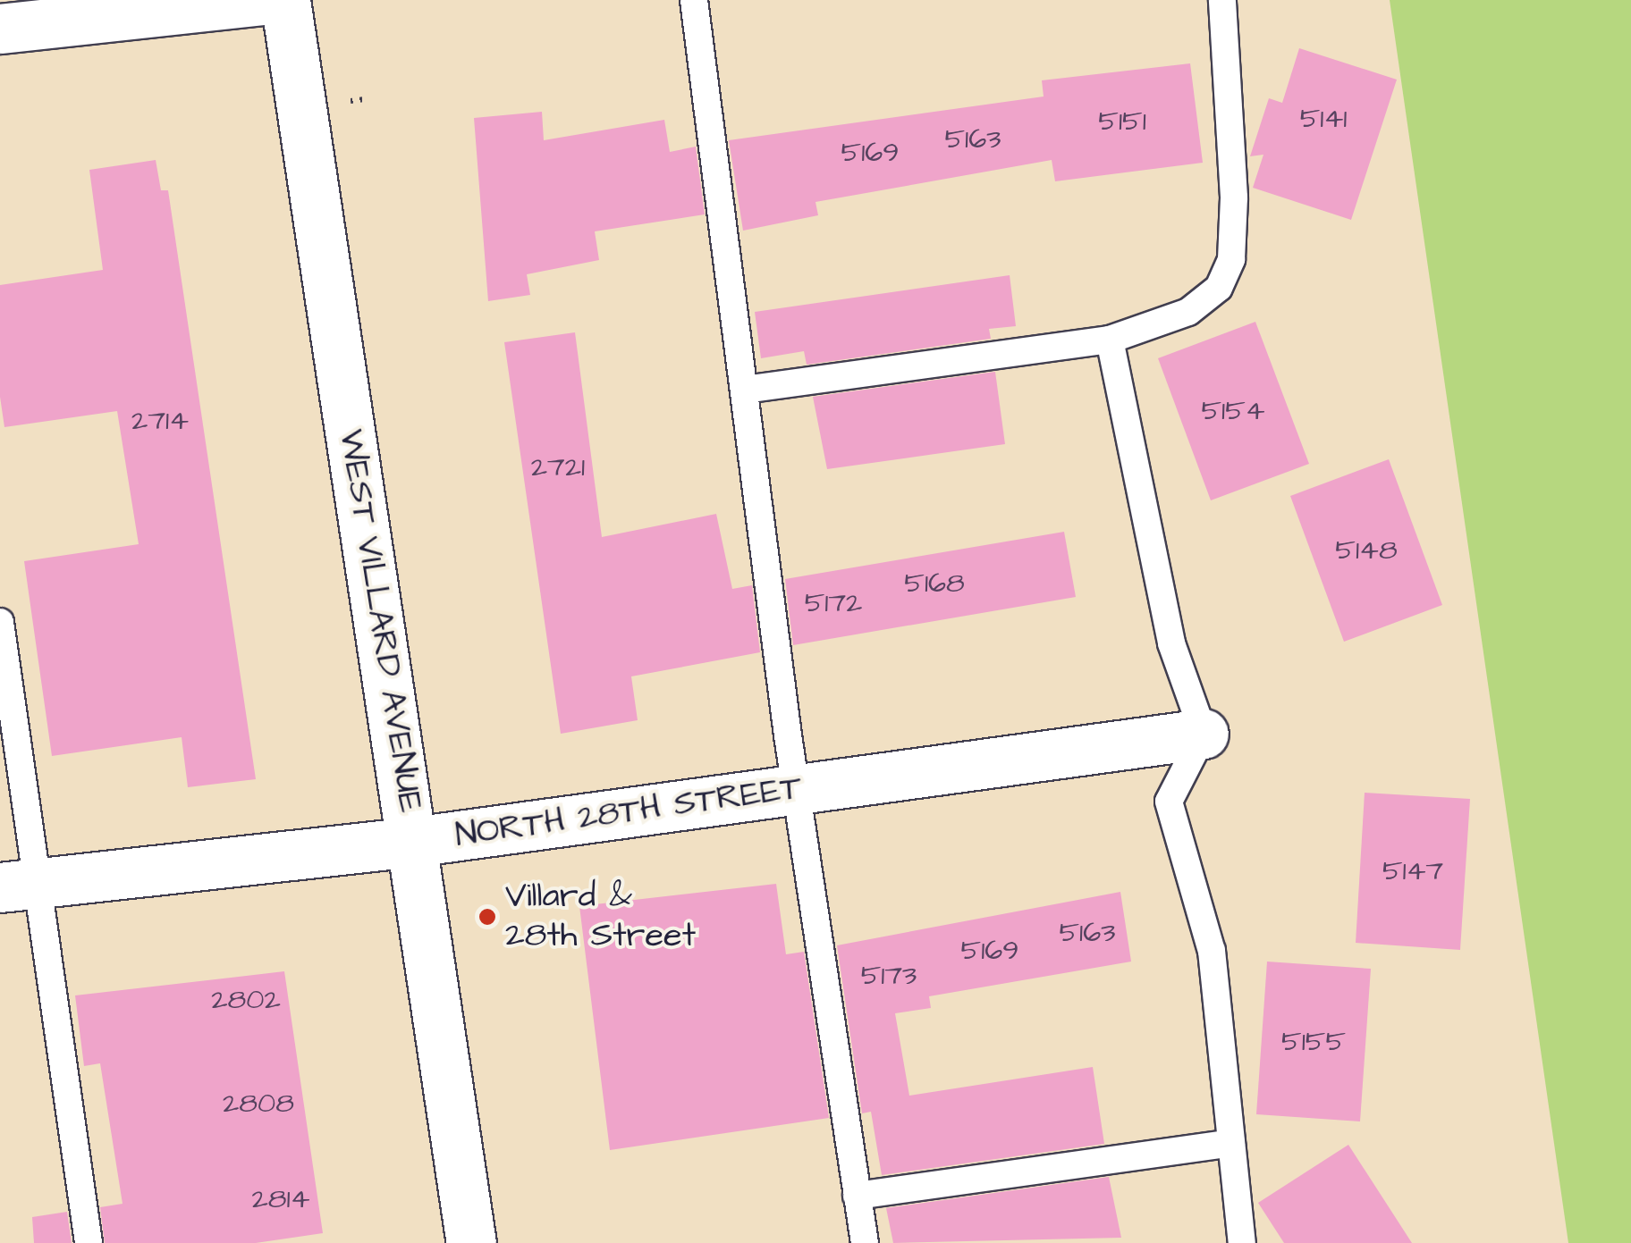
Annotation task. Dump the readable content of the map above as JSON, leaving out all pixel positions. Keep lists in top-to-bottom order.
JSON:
{
  "streets": {
    "street": ["WEST VILLARD AVENUE", "NORTH 28TH STREET"]
  },
  "crossings": [
    ["WEST VILLARD AVENUE", "NORTH 28TH STREET"]
  ],
  "places": ["Villard & 28th Street"],
  "house_numbers": [
    "5141",
    "5151",
    "5163",
    "5169",
    "5154",
    "2714",
    "2721",
    "5148",
    "5168",
    "5172",
    "5147",
    "5163",
    "5169",
    "5173",
    "2802",
    "5155",
    "2808",
    "2814"
  ]
}
